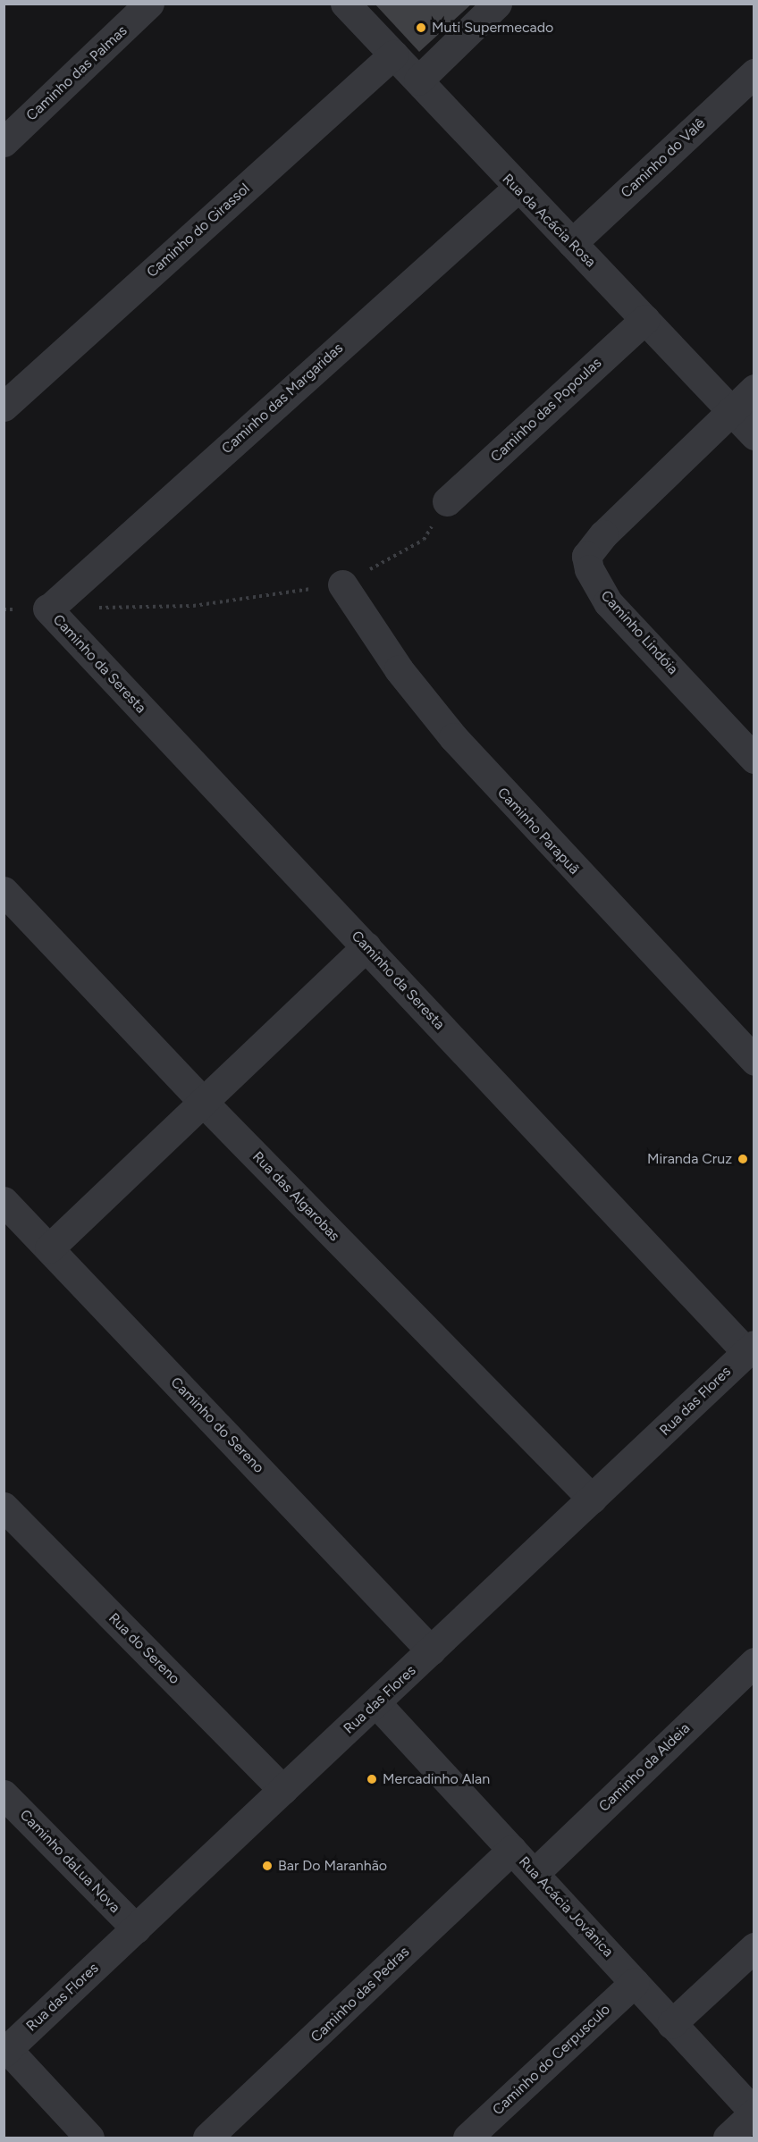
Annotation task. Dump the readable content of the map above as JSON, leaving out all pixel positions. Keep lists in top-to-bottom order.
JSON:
{
  "streets": {
    "street": [
      "Caminho das Palmas",
      "Caminho do Valê",
      "Rua da Acácia Rosa",
      "Caminho do Girassol",
      "Caminho das Margaridas",
      "Caminho das Popoulas",
      "Caminho Lindóia",
      "Caminho da Seresta",
      "Caminho Parapuã",
      "Rua das Algarobas",
      "Rua das Flores",
      "Caminho do Sereno",
      "Rua do Sereno",
      "Caminho da Aldeia",
      "Caminho daLua Nova",
      "Rua Acácia Jovânica",
      "Caminho das Pedras",
      "Caminho do Cerpusculo"
    ]
  },
  "crossings": [
    ["Caminho do Valê", "Rua da Acácia Rosa"],
    ["Rua da Acácia Rosa", "Caminho do Girassol"],
    ["Rua da Acácia Rosa", "Caminho das Margaridas"],
    ["Rua da Acácia Rosa", "Caminho das Popoulas"],
    ["Rua da Acácia Rosa", "Caminho Lindóia"],
    ["Caminho das Margaridas", "Caminho da Seresta"],
    ["Caminho da Seresta", "Rua das Flores"],
    ["Rua das Algarobas", "Rua das Flores"],
    ["Rua das Flores", "Caminho do Sereno"],
    ["Rua das Flores", "Rua do Sereno"],
    ["Rua das Flores", "Caminho daLua Nova"],
    ["Rua das Flores", "Rua Acácia Jovânica"],
    ["Caminho da Aldeia", "Rua Acácia Jovânica"],
    ["Rua Acácia Jovânica", "Caminho das Pedras"],
    ["Rua Acácia Jovânica", "Caminho do Cerpusculo"]
  ],
  "places": [
    "Muti Supermecado",
    "Miranda Cruz",
    "Mercadinho Alan",
    "Bar Do Maranhão"
  ]
}
